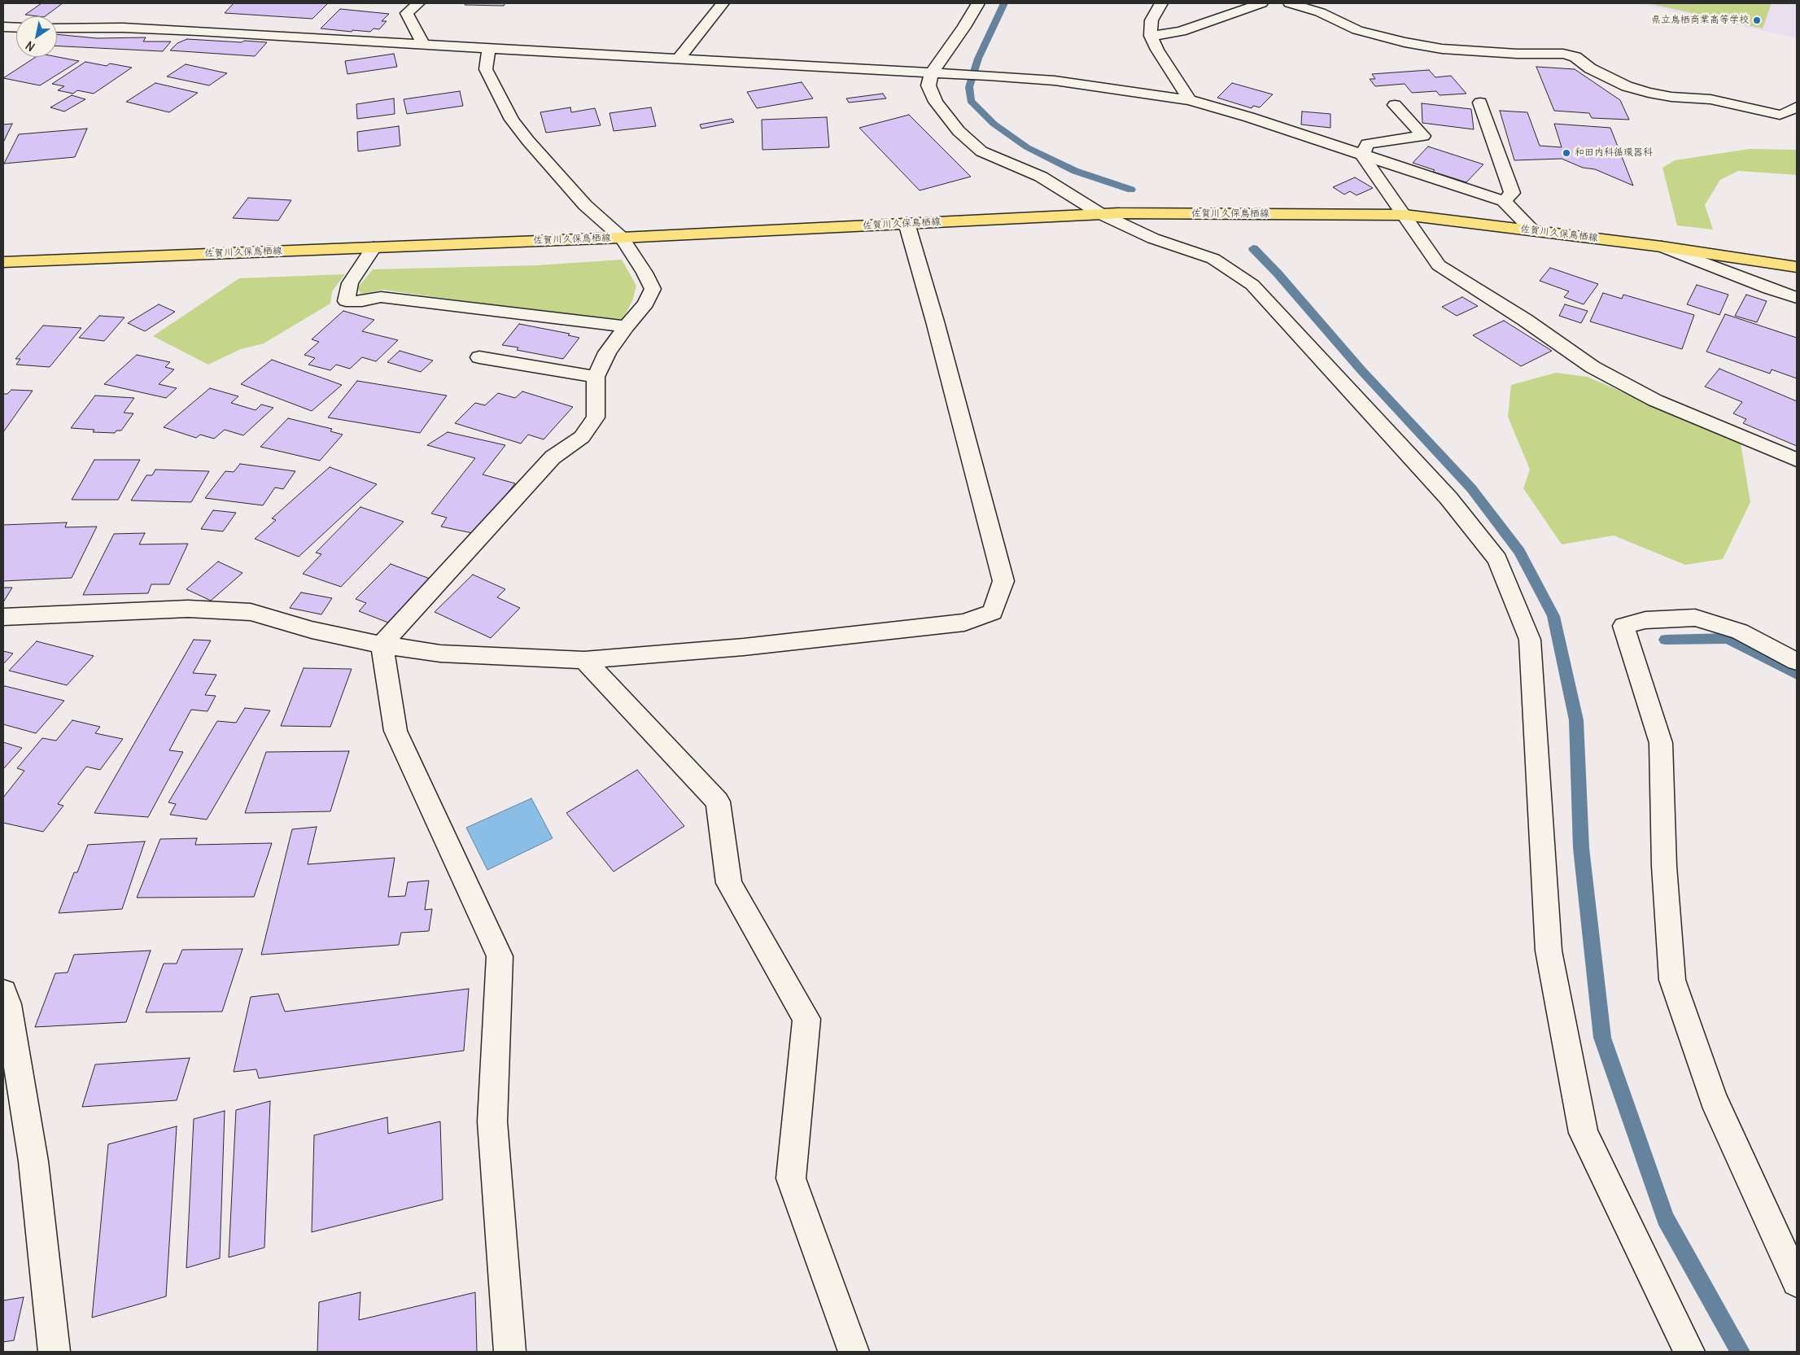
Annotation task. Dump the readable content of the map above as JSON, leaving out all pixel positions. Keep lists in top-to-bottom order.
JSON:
{
  "streets": {
    "main road": ["佐賀川久保鳥栖線"]
  },
  "places": ["県立鳥栖商業高等学校", "和田内科循環器科"],
  "north": "bottom left"
}
